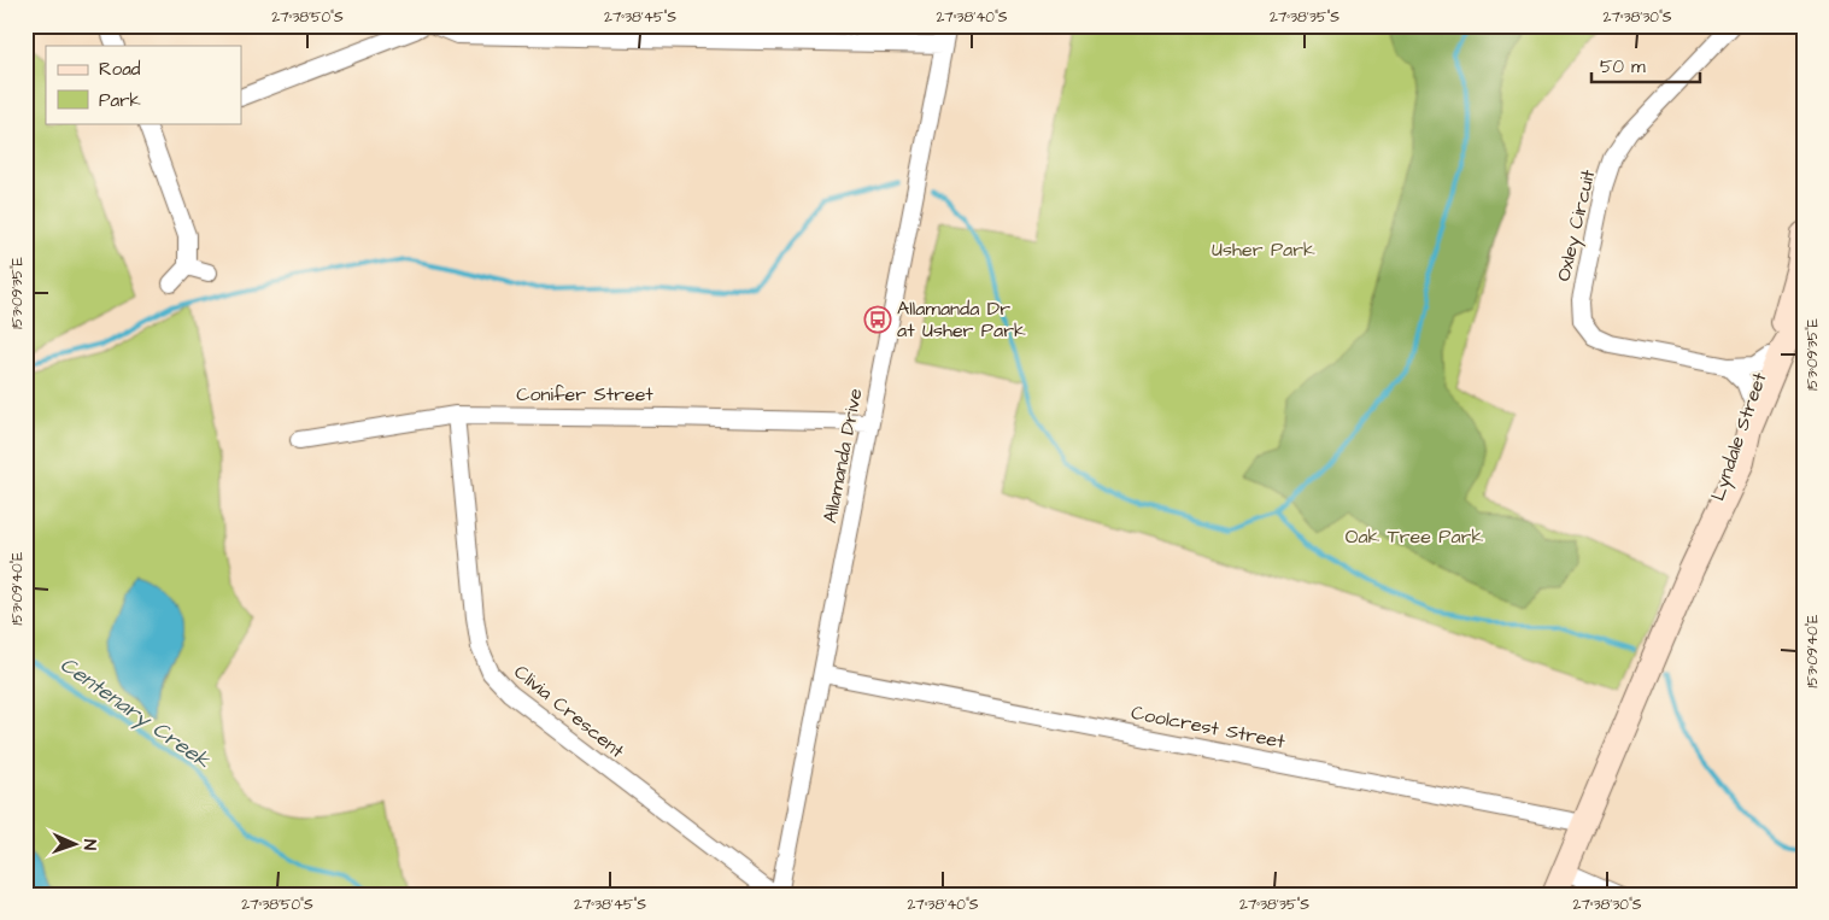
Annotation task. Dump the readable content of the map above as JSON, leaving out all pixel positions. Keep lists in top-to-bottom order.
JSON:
{
  "streets": {
    "street": [
      "Oxley Circuit",
      "Conifer Street",
      "Lyndale Street",
      "Allamanda Drive",
      "Clivia Crescent",
      "Coolcrest Street"
    ]
  },
  "crossings": [
    ["Oxley Circuit", "Lyndale Street"],
    ["Conifer Street", "Allamanda Drive"],
    ["Conifer Street", "Clivia Crescent"],
    ["Lyndale Street", "Coolcrest Street"],
    ["Allamanda Drive", "Coolcrest Street"]
  ],
  "water": ["Centenary Creek"],
  "parks": ["Usher Park", "Oak Tree Park"],
  "places": {
    "bus stop": ["Allamanda Dr at Usher Park"]
  },
  "legend": ["Road", "Park"],
  "scale_bar": "50 m",
  "north": "right",
  "coordinates": [
    "27°38'50\"S",
    "27°38'45\"S",
    "27°38'40\"S",
    "27°38'35\"S",
    "27°38'30\"S",
    "153°09'35\"E",
    "153°09'40\"E"
  ]
}
